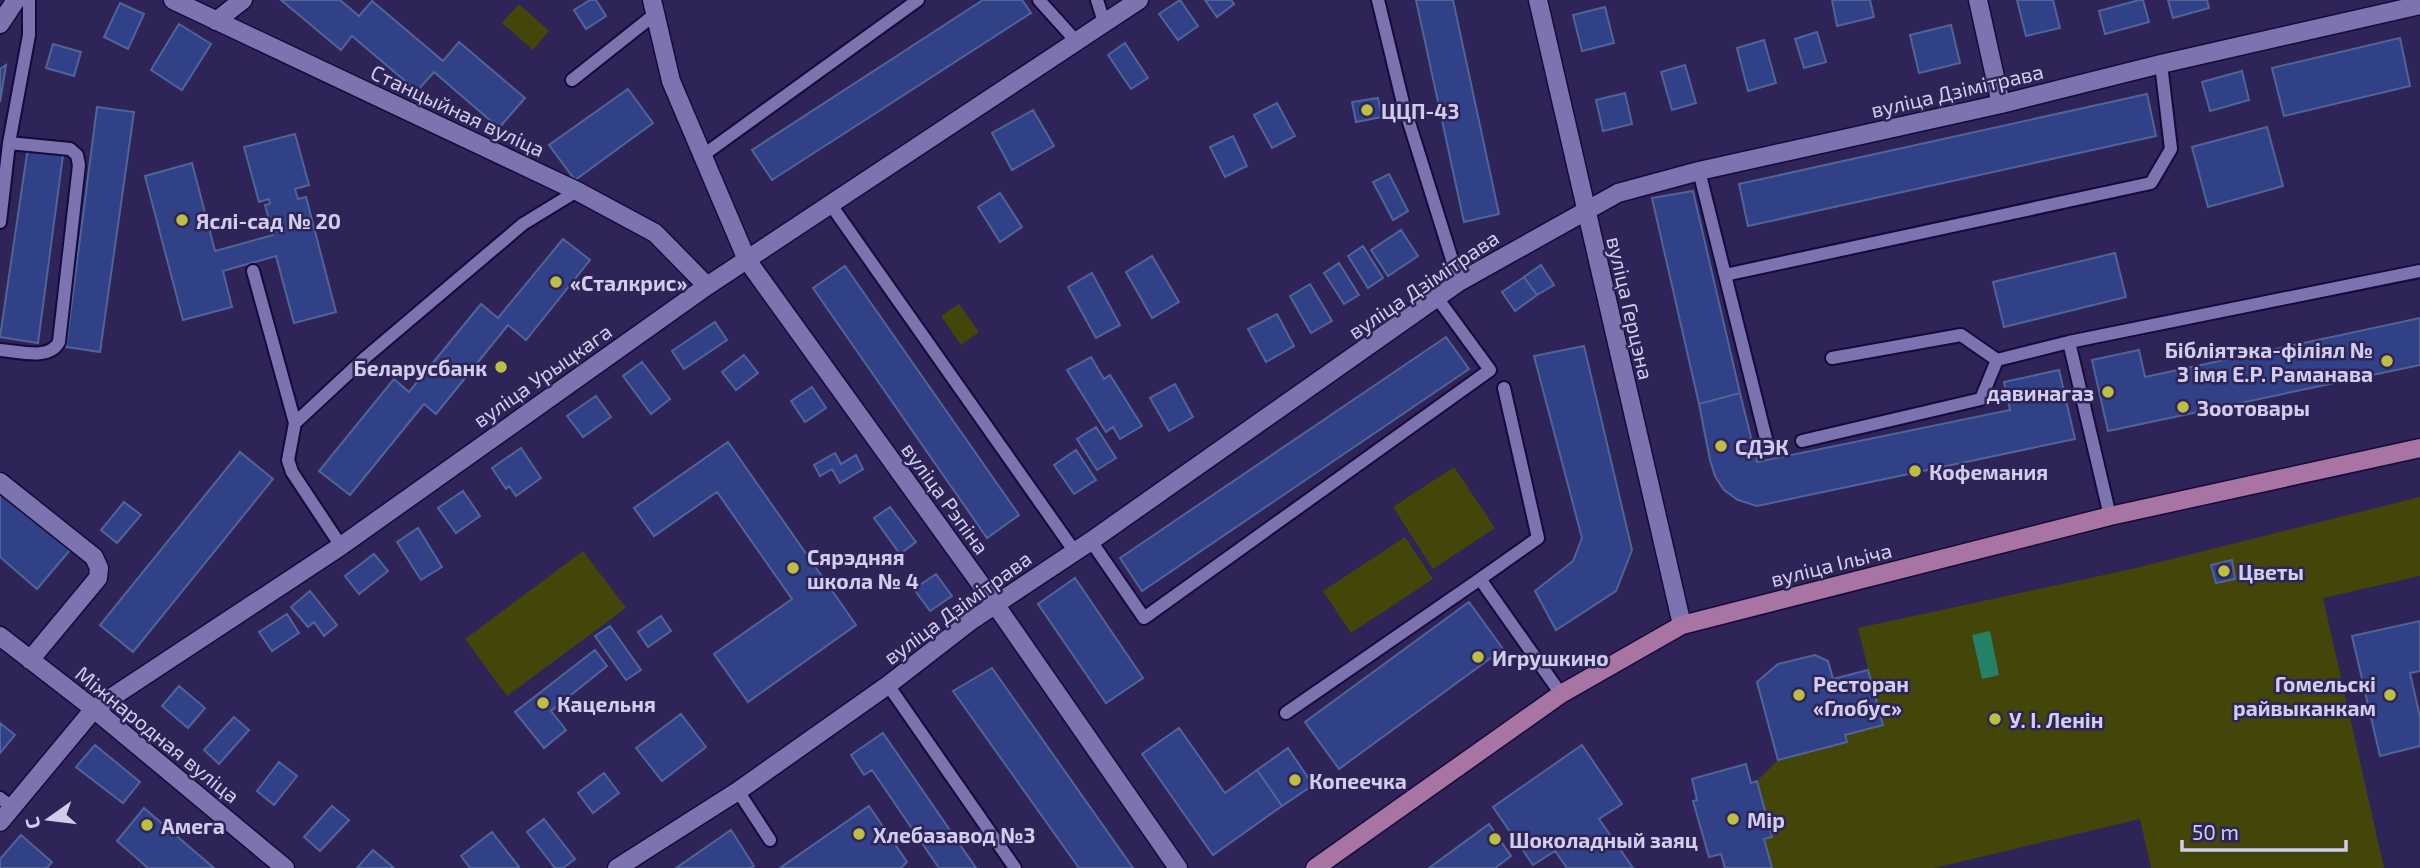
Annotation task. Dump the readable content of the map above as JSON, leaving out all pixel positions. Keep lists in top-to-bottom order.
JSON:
{
  "streets": {
    "main road": ["вуліца Ільіча"],
    "street": [
      "вуліца Дзімітрава",
      "Станцыйная вуліца",
      "вуліца Герцэна",
      "вуліца Урыцкага",
      "вуліца Рэпіна",
      "Міжнародная вуліца"
    ]
  },
  "crossings": [
    ["вуліца Дзімітрава", "вуліца Герцэна"],
    ["вуліца Дзімітрава", "вуліца Рэпіна"],
    ["Станцыйная вуліца", "вуліца Урыцкага"],
    ["вуліца Герцэна", "вуліца Ільіча"],
    ["вуліца Урыцкага", "вуліца Рэпіна"],
    ["вуліца Урыцкага", "Міжнародная вуліца"]
  ],
  "places": [
    "ЦЦП-43",
    "Яслі-сад № 20",
    "«Сталкрис»",
    "Бібліятэка-філіял № 3 імя Е.Р. Раманава",
    "Беларусбанк",
    "давинагаз",
    "Зоотовары",
    "СДЭК",
    "Кофемания",
    "Сярэдняя школа № 4",
    "Цветы",
    "Игрушкино",
    "Ресторан «Глобус»",
    "Гомельскі райвыканкам",
    "Кацельня",
    "У. І. Ленін",
    "Копеечка",
    "Мір",
    "Амега",
    "Хлебазавод №3",
    "Шоколадный заяц"
  ],
  "scale_bar": "50 m",
  "north": "left"
}
